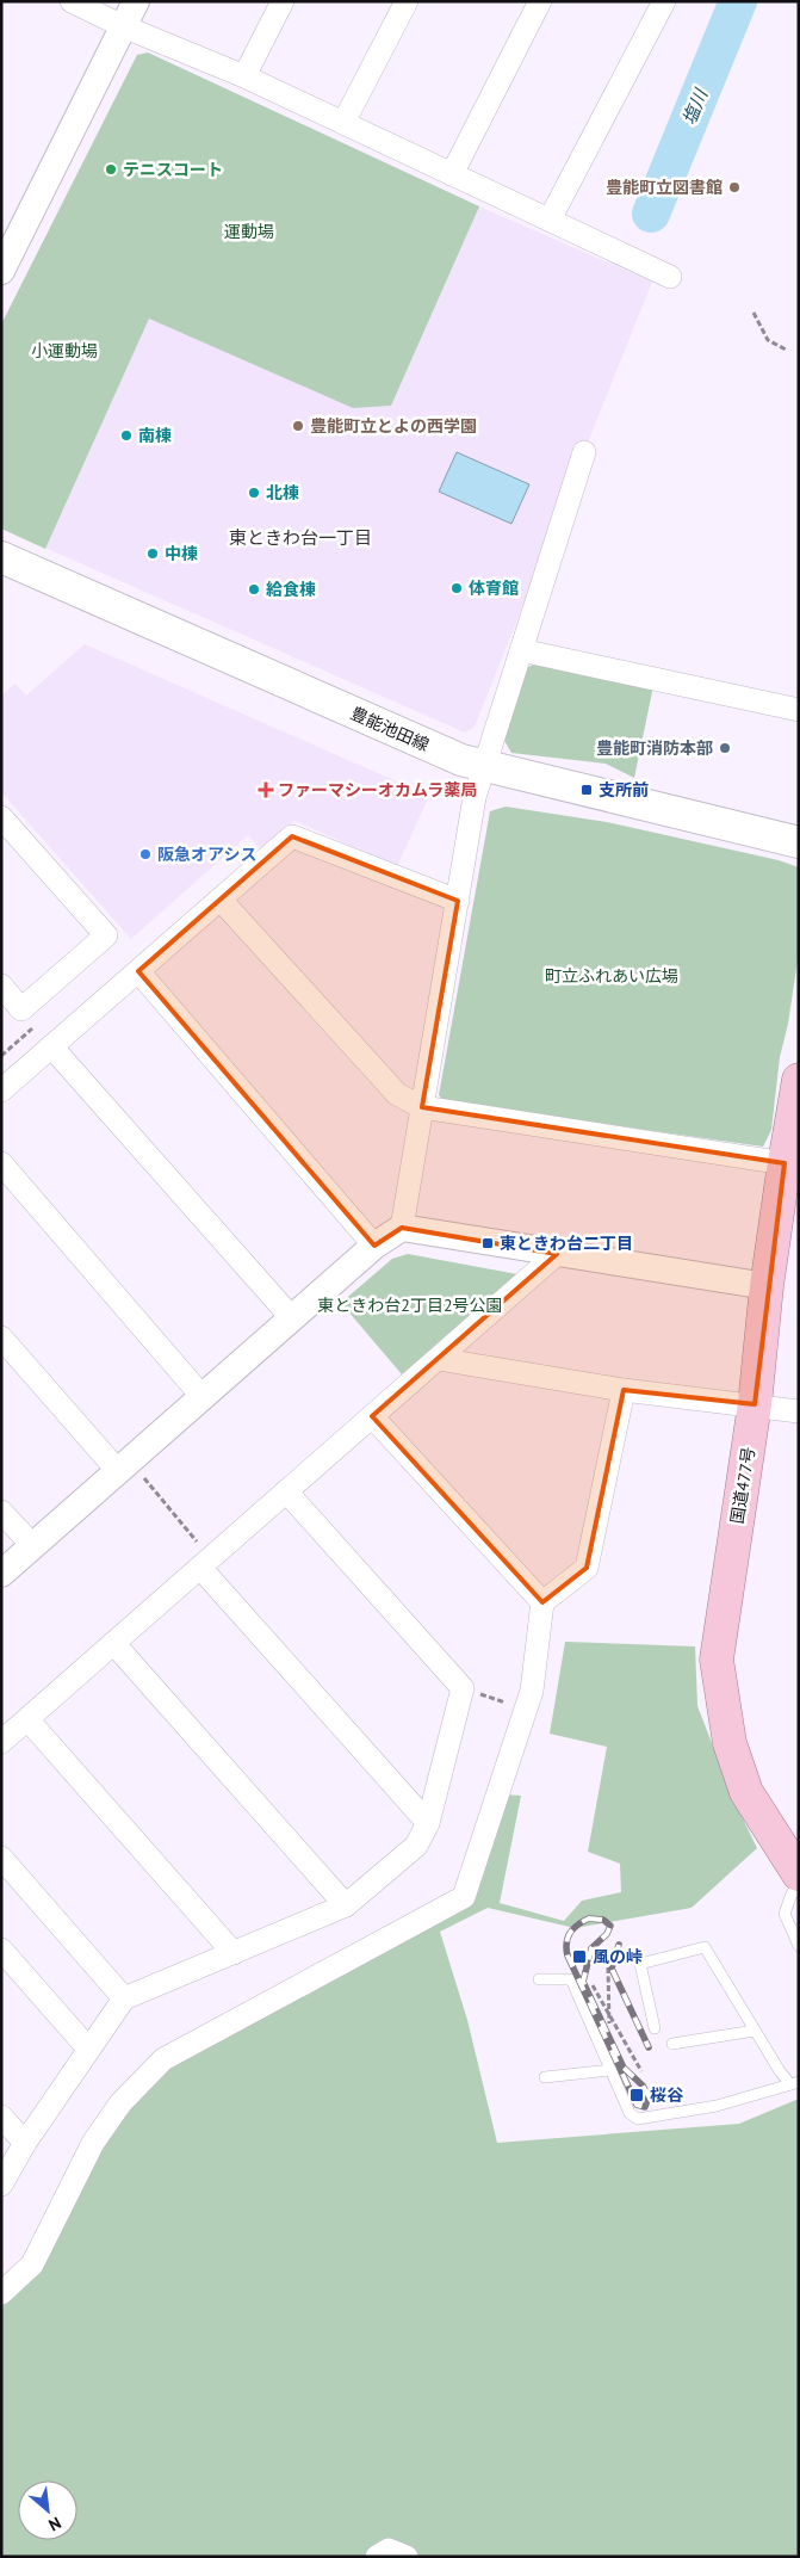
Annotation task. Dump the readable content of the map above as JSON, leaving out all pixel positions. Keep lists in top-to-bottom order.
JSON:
{
  "streets": {
    "highway": ["国道477号"],
    "main road": ["豊能池田線"]
  },
  "districts": ["東ときわ台一丁目"],
  "water": ["塩川"],
  "parks": [
    "運動場",
    "小運動場",
    "町立ふれあい広場",
    "東ときわ台2丁目2号公園"
  ],
  "places": {
    "other": [
      "テニスコート",
      "豊能町立図書館",
      "豊能町立とよの西学園",
      "南棟",
      "北棟",
      "中棟",
      "体育館",
      "給食棟",
      "豊能町消防本部",
      "阪急オアシス"
    ],
    "health": ["ファーマシーオカムラ薬局"],
    "transit": [
      "支所前",
      "東ときわ台二丁目",
      "風の峠",
      "桜谷"
    ]
  },
  "north": "bottom right"
}
